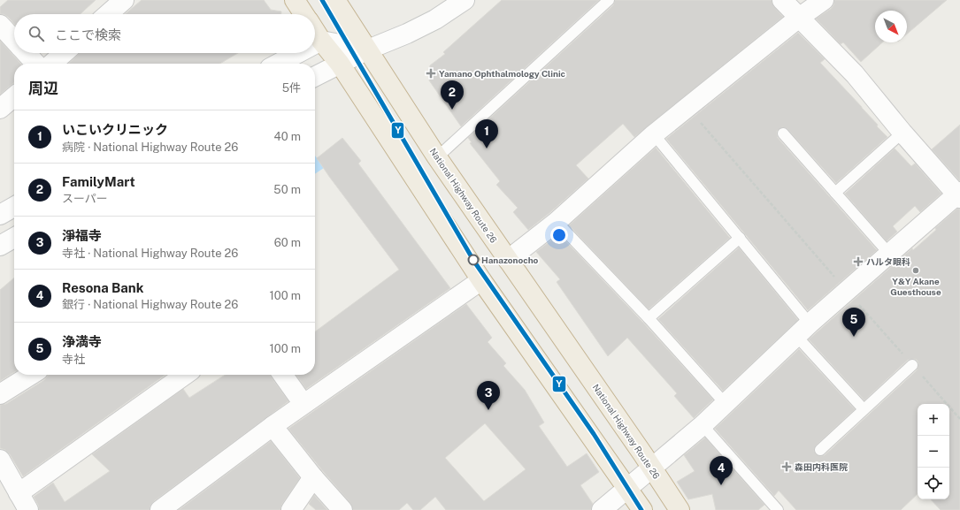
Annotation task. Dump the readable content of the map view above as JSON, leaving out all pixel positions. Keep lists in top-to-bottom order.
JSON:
{
  "streets": {
    "highway": ["National Highway Route 26"]
  },
  "places": {
    "health": ["Yamano Ophthalmology Clinic", "ハルタ眼科", "森田内科医院"],
    "other": ["Hanazonocho", "Y&Y Akane Guesthouse"]
  },
  "lines": ["transit line Y"],
  "north": "bottom right",
  "page": {
    "search": "ここで検索",
    "heading": ["周辺", "5件"],
    "pins": [
      "2",
      "1",
      "5",
      "3",
      "4"
    ],
    "list": [
      {
        "mark": "1",
        "name": "いこいクリニック",
        "note": "病院 · National Highway Route 26",
        "value": "40 m"
      },
      {
        "mark": "2",
        "name": "FamilyMart",
        "note": "スーパー",
        "value": "50 m"
      },
      {
        "mark": "3",
        "name": "淨福寺",
        "note": "寺社 · National Highway Route 26",
        "value": "60 m"
      },
      {
        "mark": "4",
        "name": "Resona Bank",
        "note": "銀行 · National Highway Route 26",
        "value": "100 m"
      },
      {
        "mark": "5",
        "name": "浄満寺",
        "note": "寺社",
        "value": "100 m"
      }
    ],
    "map_buttons": ["+", "−"]
  }
}
